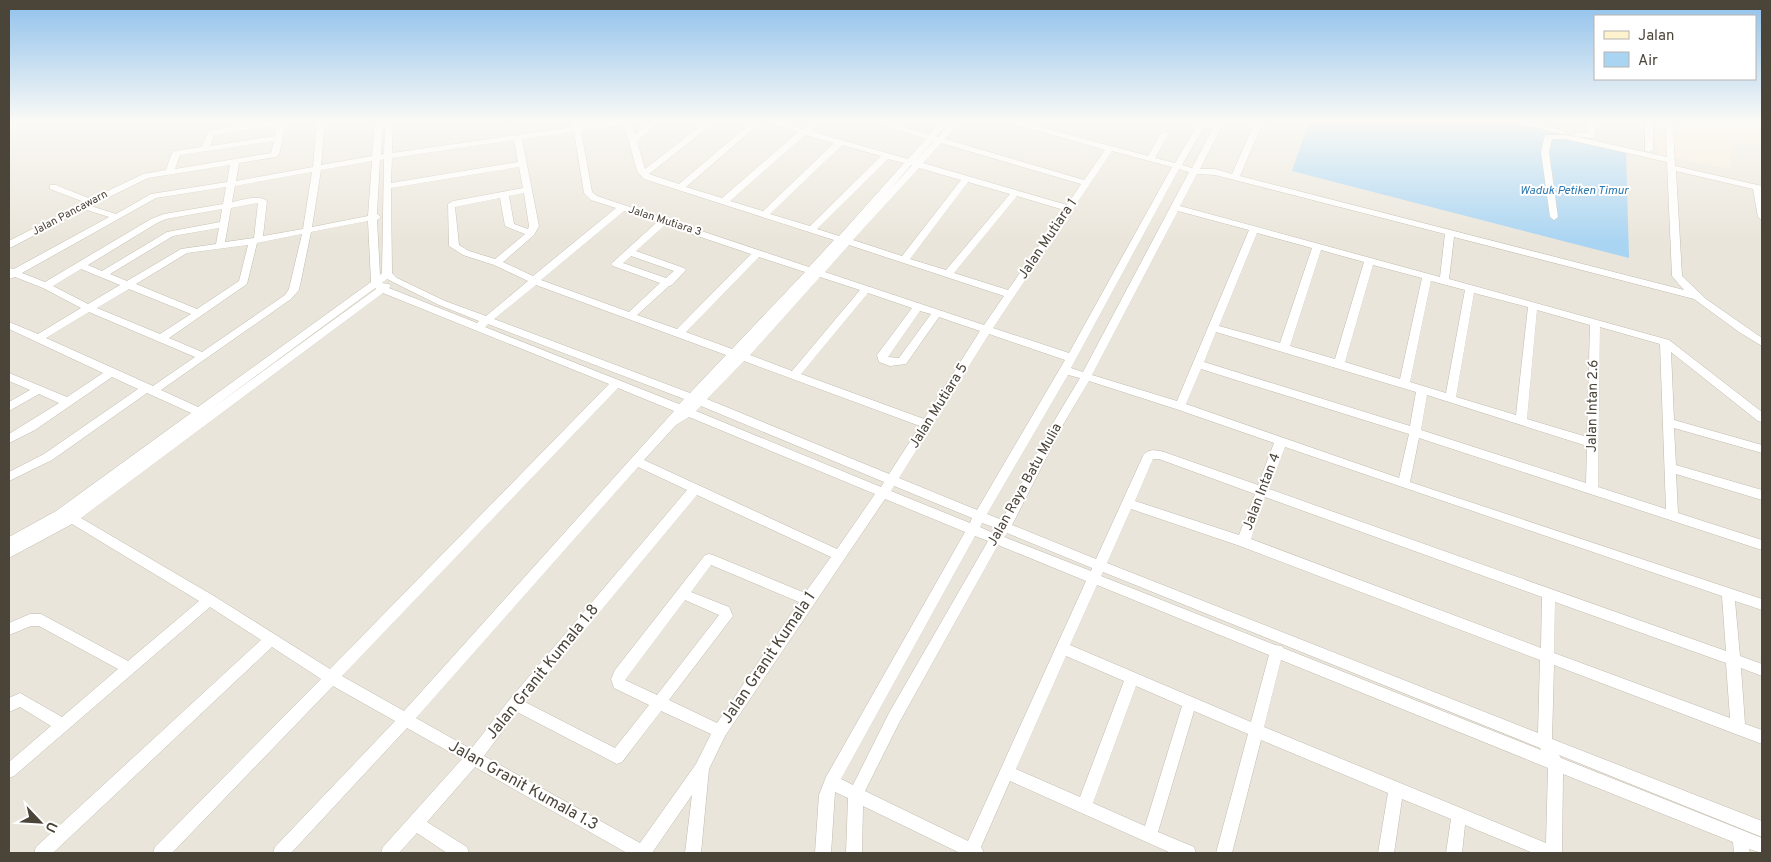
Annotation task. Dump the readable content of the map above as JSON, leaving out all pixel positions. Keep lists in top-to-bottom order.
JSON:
{
  "streets": {
    "street": [
      "Jalan Pancawarn",
      "Jalan Mutiara 3",
      "Jalan Mutiara 1",
      "Jalan Mutiara 5",
      "Jalan Intan 2.6",
      "Jalan Raya Batu Mulia",
      "Jalan Intan 4",
      "Jalan Granit Kumala 1",
      "Jalan Granit Kumala 1.8",
      "Jalan Granit Kumala 1.3"
    ]
  },
  "crossings": [
    ["Jalan Mutiara 3", "Jalan Mutiara 1"],
    ["Jalan Mutiara 3", "Jalan Mutiara 5"],
    ["Jalan Mutiara 1", "Jalan Mutiara 5"],
    ["Jalan Mutiara 5", "Jalan Granit Kumala 1"],
    ["Jalan Granit Kumala 1.8", "Jalan Granit Kumala 1.3"]
  ],
  "water": ["Waduk Petiken Timur"],
  "legend": ["Jalan", "Air"],
  "north": "bottom right"
}
